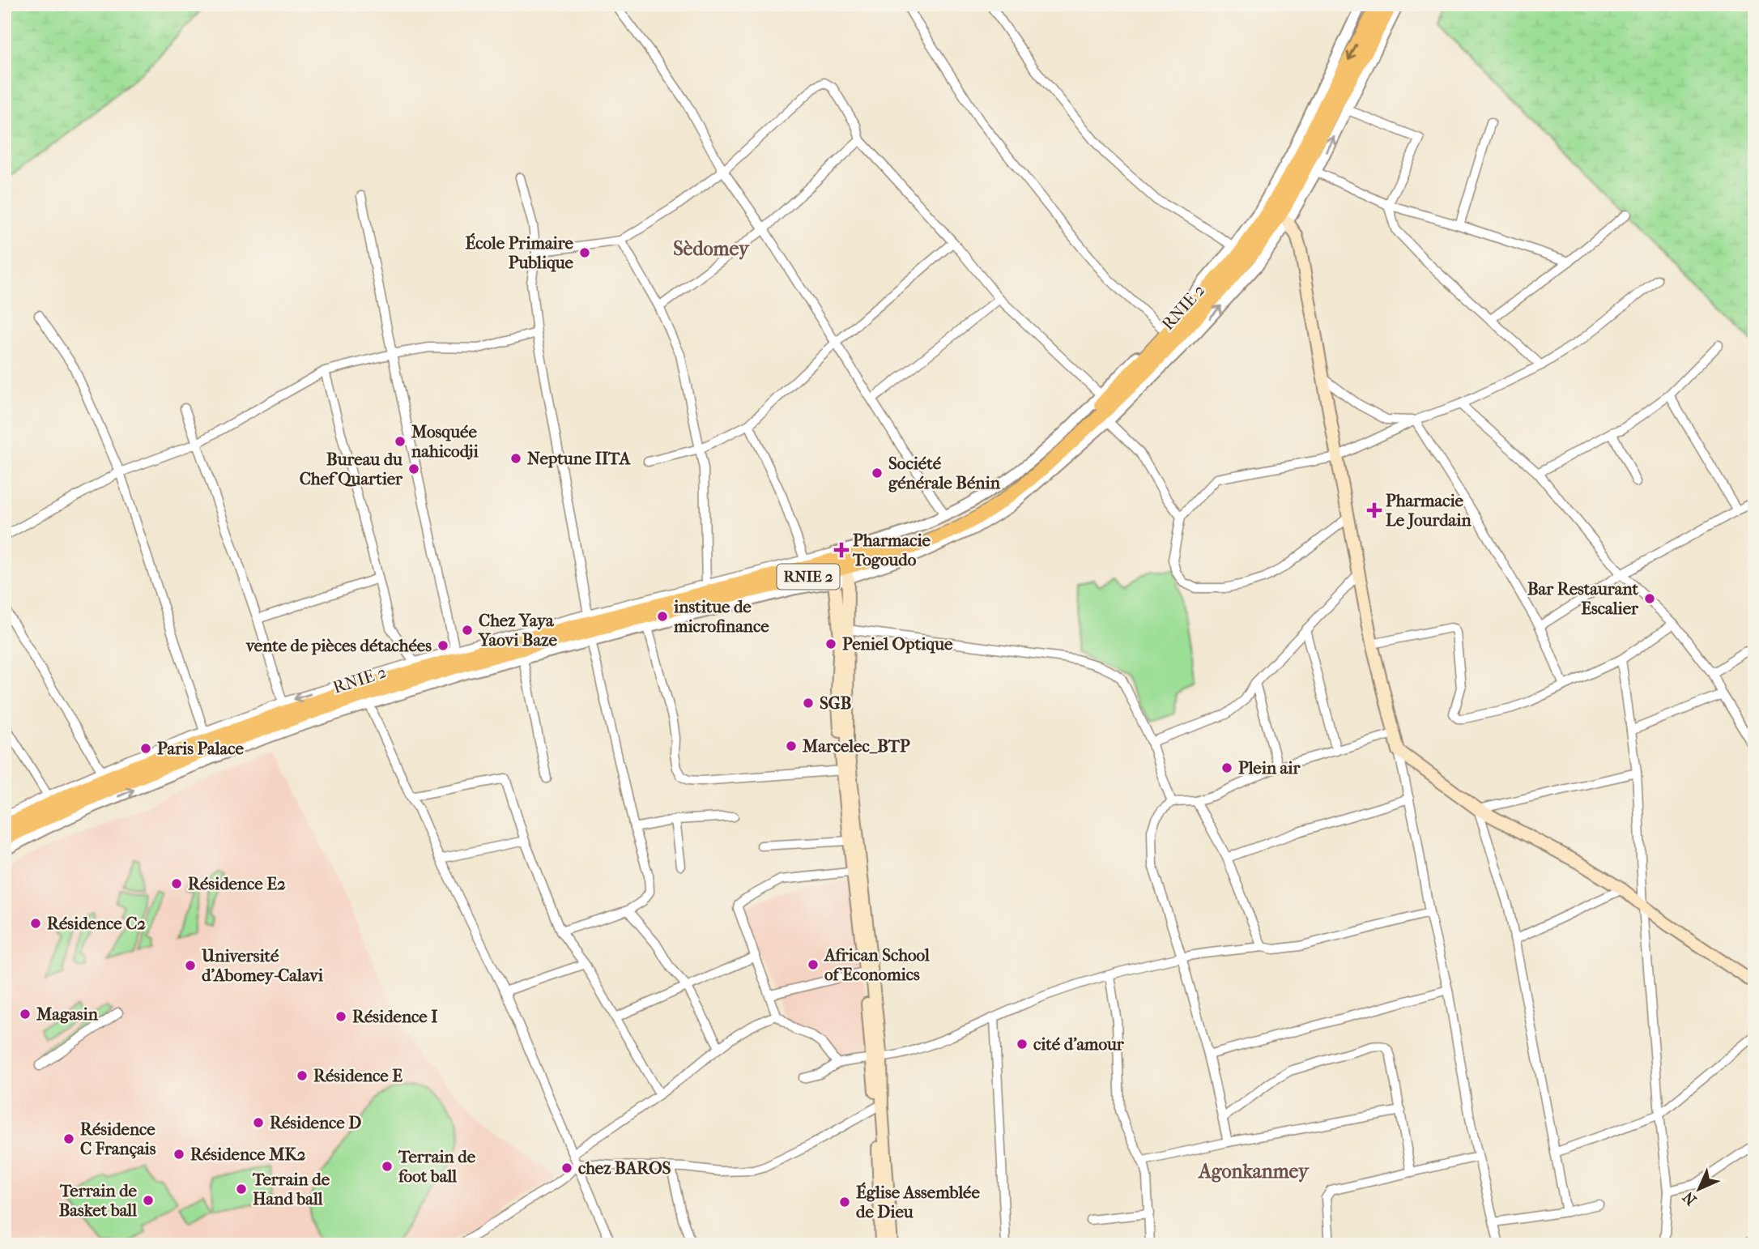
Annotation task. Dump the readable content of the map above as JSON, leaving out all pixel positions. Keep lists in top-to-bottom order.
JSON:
{
  "streets": {
    "highway": ["RNIE 2"]
  },
  "districts": ["Sèdomey", "Agonkanmey"],
  "places": {
    "other": [
      "École Primaire Publique",
      "Mosquée nahicodji",
      "Neptune IITA",
      "Bureau du Chef Quartier",
      "Société générale Bénin",
      "Bar Restaurant Escalier",
      "institue de microfinance",
      "Chez Yaya Yaovi Baze",
      "Peniel Optique",
      "vente de pièces détachées",
      "SGB",
      "Marcelec_BTP",
      "Paris Palace",
      "Plein air",
      "Résidence E2",
      "Résidence C2",
      "African School of Economics",
      "Université d'Abomey-Calavi",
      "Magasin",
      "Résidence I",
      "cité d'amour",
      "Résidence E",
      "Résidence D",
      "Résidence C Français",
      "Résidence MK2",
      "Terrain de foot ball",
      "chez BAROS",
      "Terrain de Hand ball",
      "Terrain de Basket ball",
      "Église Assemblée de Dieu"
    ],
    "health": ["Pharmacie Le Jourdain", "Pharmacie Togoudo"]
  },
  "north": "bottom left"
}
